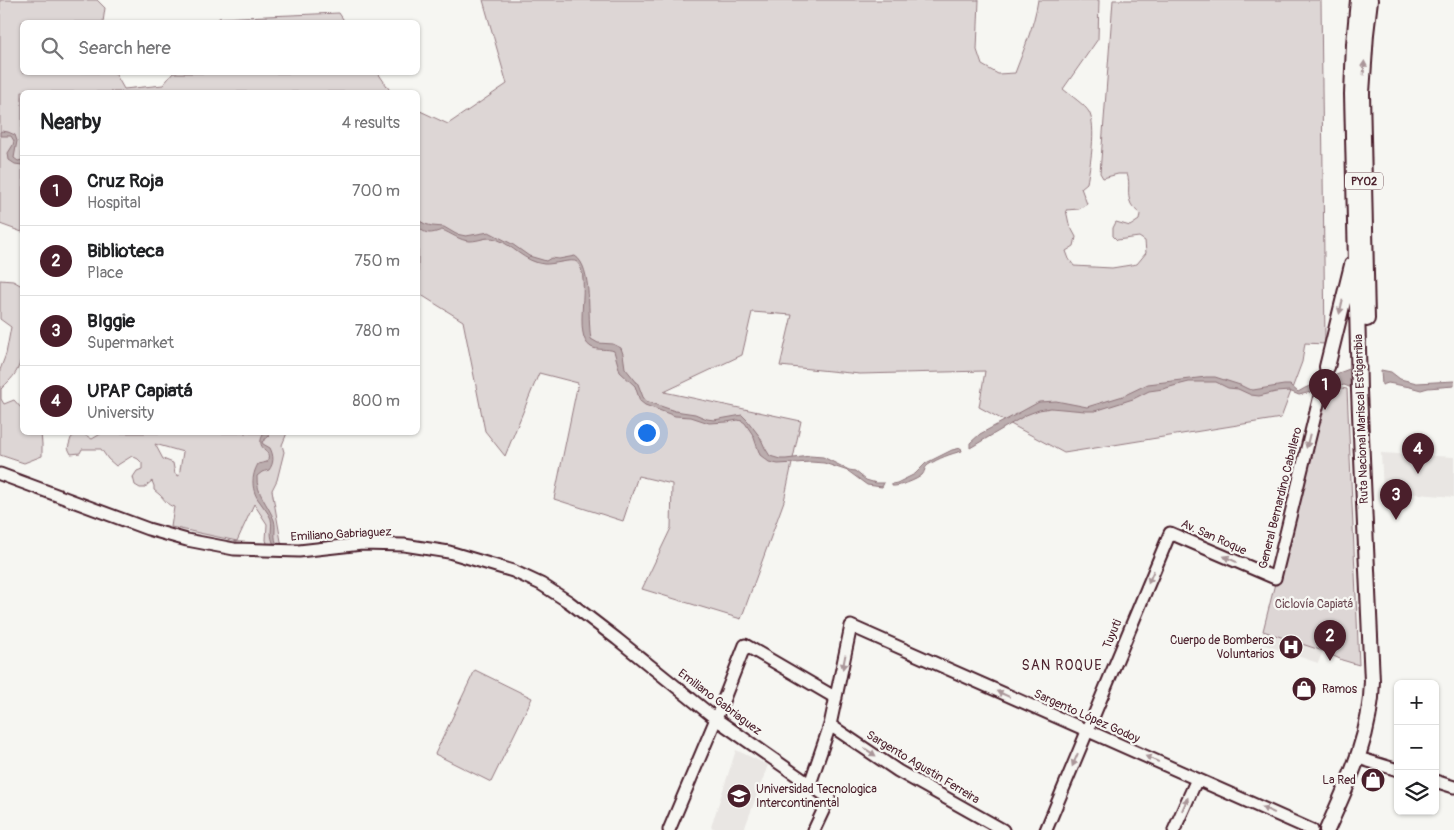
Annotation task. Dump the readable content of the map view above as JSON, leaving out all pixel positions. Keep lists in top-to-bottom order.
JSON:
{
  "streets": {
    "highway": ["PY02", "Ruta Nacional Mariscal Estigarribia"],
    "main road": [
      "General Bernardino Caballero",
      "Emiliano Gabriaguez",
      "Av. San Roque",
      "Tuyuti",
      "Sargento López Godoy",
      "Sargento Agustin Ferreira"
    ]
  },
  "crossings": [
    ["General Bernardino Caballero", "Av. San Roque"],
    ["Av. San Roque", "Tuyuti"],
    ["Tuyuti", "Sargento López Godoy"]
  ],
  "one_way": [
    "General Bernardino Caballero",
    "Av. San Roque",
    "Tuyuti",
    "Sargento López Godoy",
    "Sargento Agustin Ferreira"
  ],
  "districts": ["SAN ROQUE"],
  "parks": ["Ciclovía Capiatá"],
  "places": {
    "hospital": ["Cuerpo de Bomberos Voluntarios"],
    "shop": ["Ramos", "La Red"],
    "school or university": ["Universidad Tecnologica Intercontinental"]
  },
  "page": {
    "search": "Search here",
    "heading": ["Nearby", "4 results"],
    "list": [
      {
        "mark": "1",
        "name": "Cruz Roja",
        "note": "Hospital",
        "value": "700 m"
      },
      {
        "mark": "2",
        "name": "Biblioteca",
        "note": "Place",
        "value": "750 m"
      },
      {
        "mark": "3",
        "name": "BIggie",
        "note": "Supermarket",
        "value": "780 m"
      },
      {
        "mark": "4",
        "name": "UPAP Capiatá",
        "note": "University",
        "value": "800 m"
      }
    ],
    "pins": [
      "1",
      "4",
      "3",
      "2"
    ],
    "map_buttons": ["+", "−"]
  }
}
